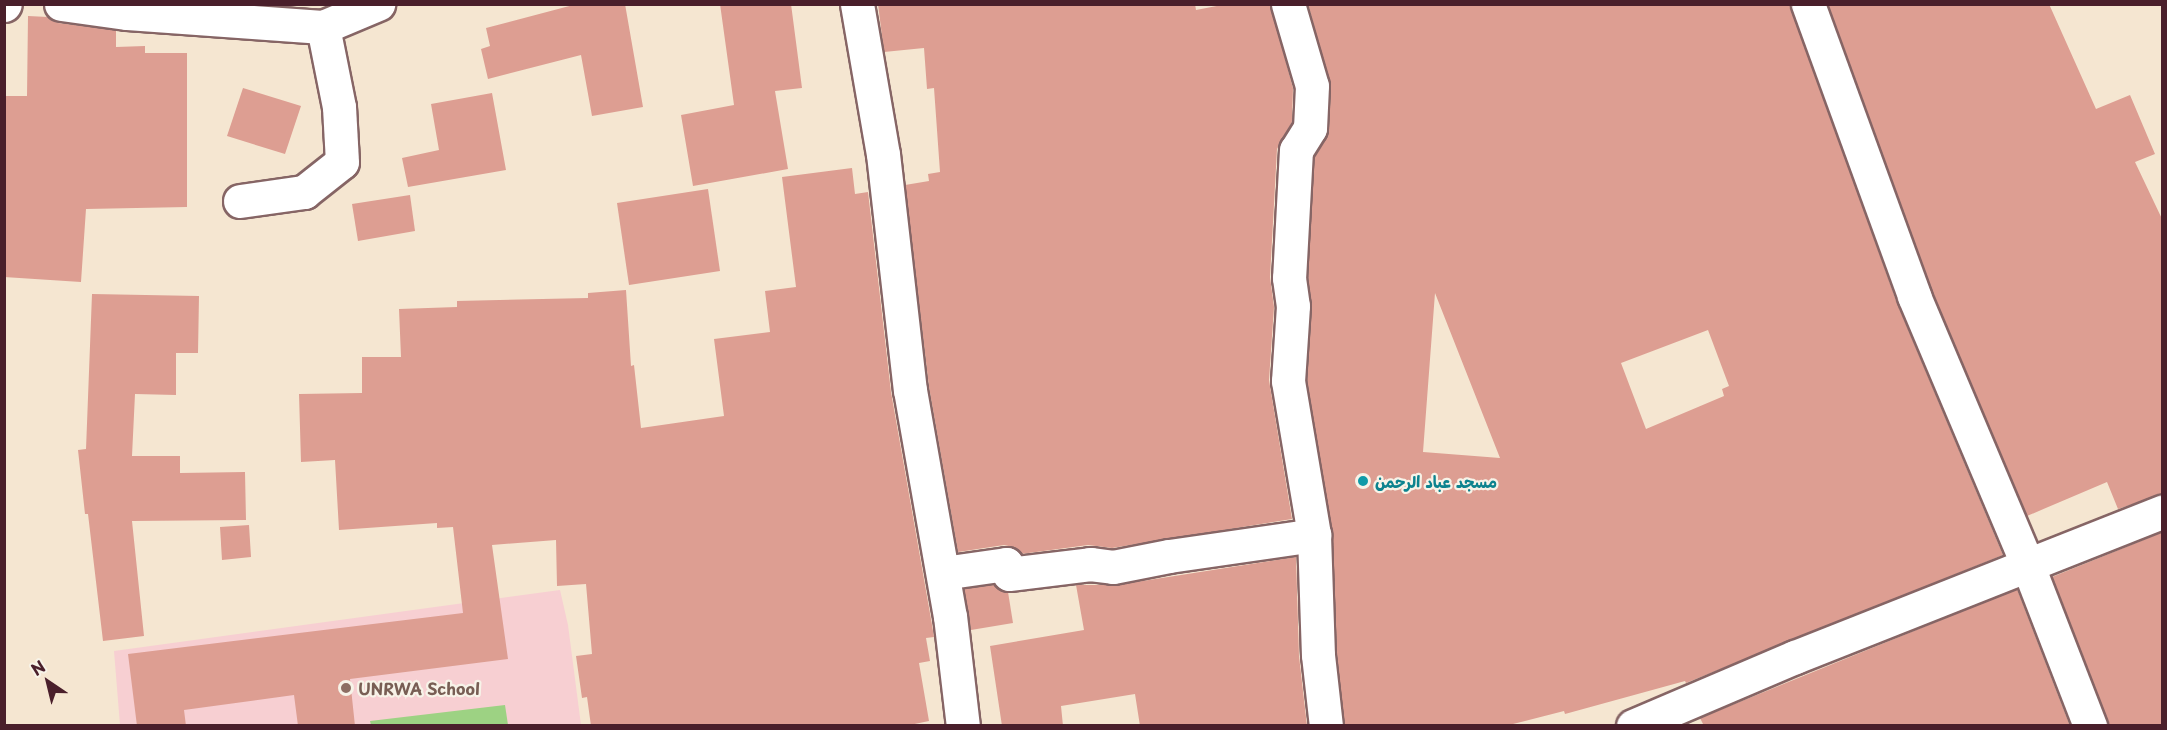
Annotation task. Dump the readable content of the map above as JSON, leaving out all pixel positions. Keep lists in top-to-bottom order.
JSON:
{
  "places": ["مسجد عباد الرحمن", "UNRWA School"],
  "north": "top left"
}
